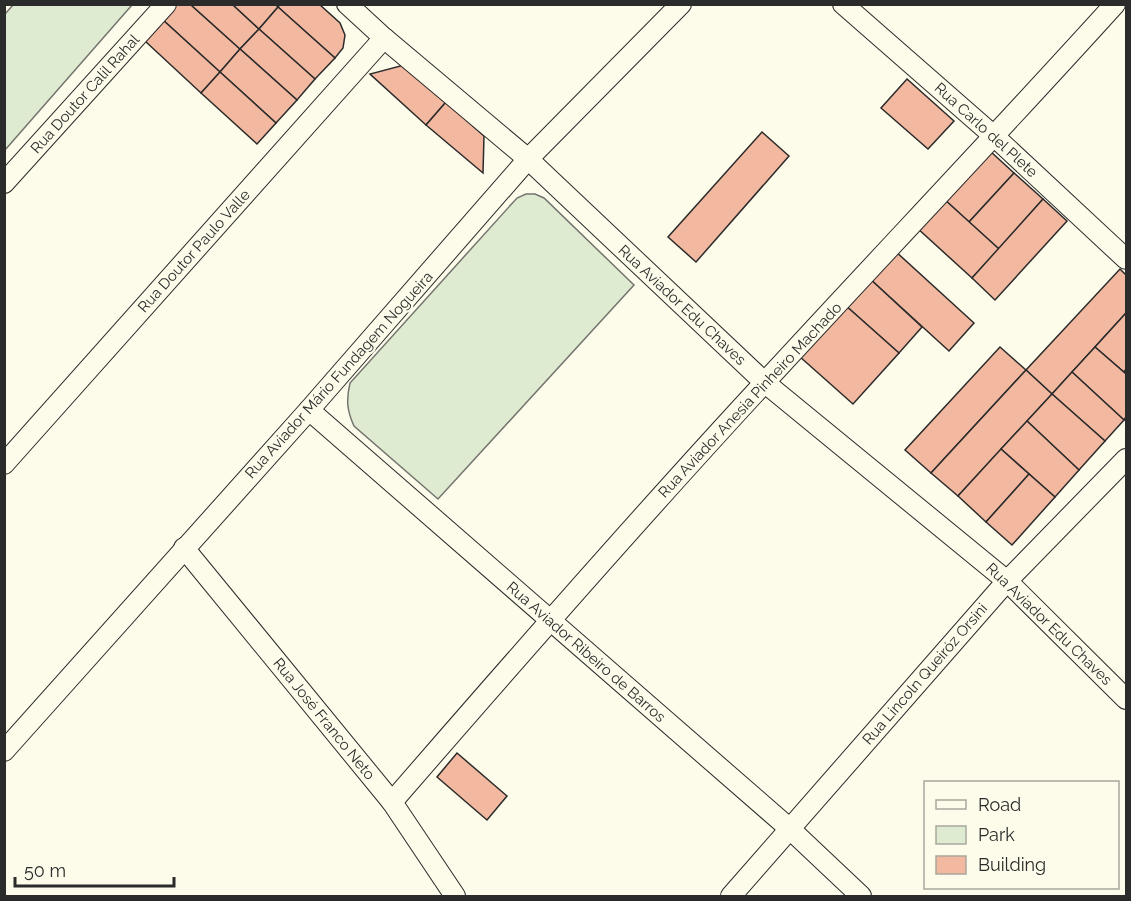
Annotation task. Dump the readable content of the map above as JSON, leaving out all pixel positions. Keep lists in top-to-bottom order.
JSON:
{
  "streets": {
    "street": [
      "Rua Doutor Calil Rahal",
      "Rua Carlo del Plete",
      "Rua Doutor Paulo Valle",
      "Rua Aviador Edu Chaves",
      "Rua Aviador Mário Fundagem Nogueira",
      "Rua Aviador Anesia Pinheiro Machado",
      "Rua Aviador Ribeiro de Barros",
      "Rua Lincoln Queiróz Orsini",
      "Rua José Franco Neto"
    ]
  },
  "crossings": [
    ["Rua Carlo del Plete", "Rua Aviador Anesia Pinheiro Machado"],
    ["Rua Doutor Paulo Valle", "Rua Aviador Edu Chaves"],
    ["Rua Aviador Edu Chaves", "Rua Aviador Mário Fundagem Nogueira"],
    ["Rua Aviador Edu Chaves", "Rua Aviador Anesia Pinheiro Machado"],
    ["Rua Aviador Edu Chaves", "Rua Lincoln Queiróz Orsini"],
    ["Rua Aviador Mário Fundagem Nogueira", "Rua Aviador Ribeiro de Barros"],
    ["Rua Aviador Mário Fundagem Nogueira", "Rua José Franco Neto"],
    ["Rua Aviador Anesia Pinheiro Machado", "Rua Aviador Ribeiro de Barros"],
    ["Rua Aviador Anesia Pinheiro Machado", "Rua José Franco Neto"],
    ["Rua Aviador Ribeiro de Barros", "Rua Lincoln Queiróz Orsini"]
  ],
  "legend": ["Road", "Park", "Building"],
  "scale_bar": "50 m"
}
